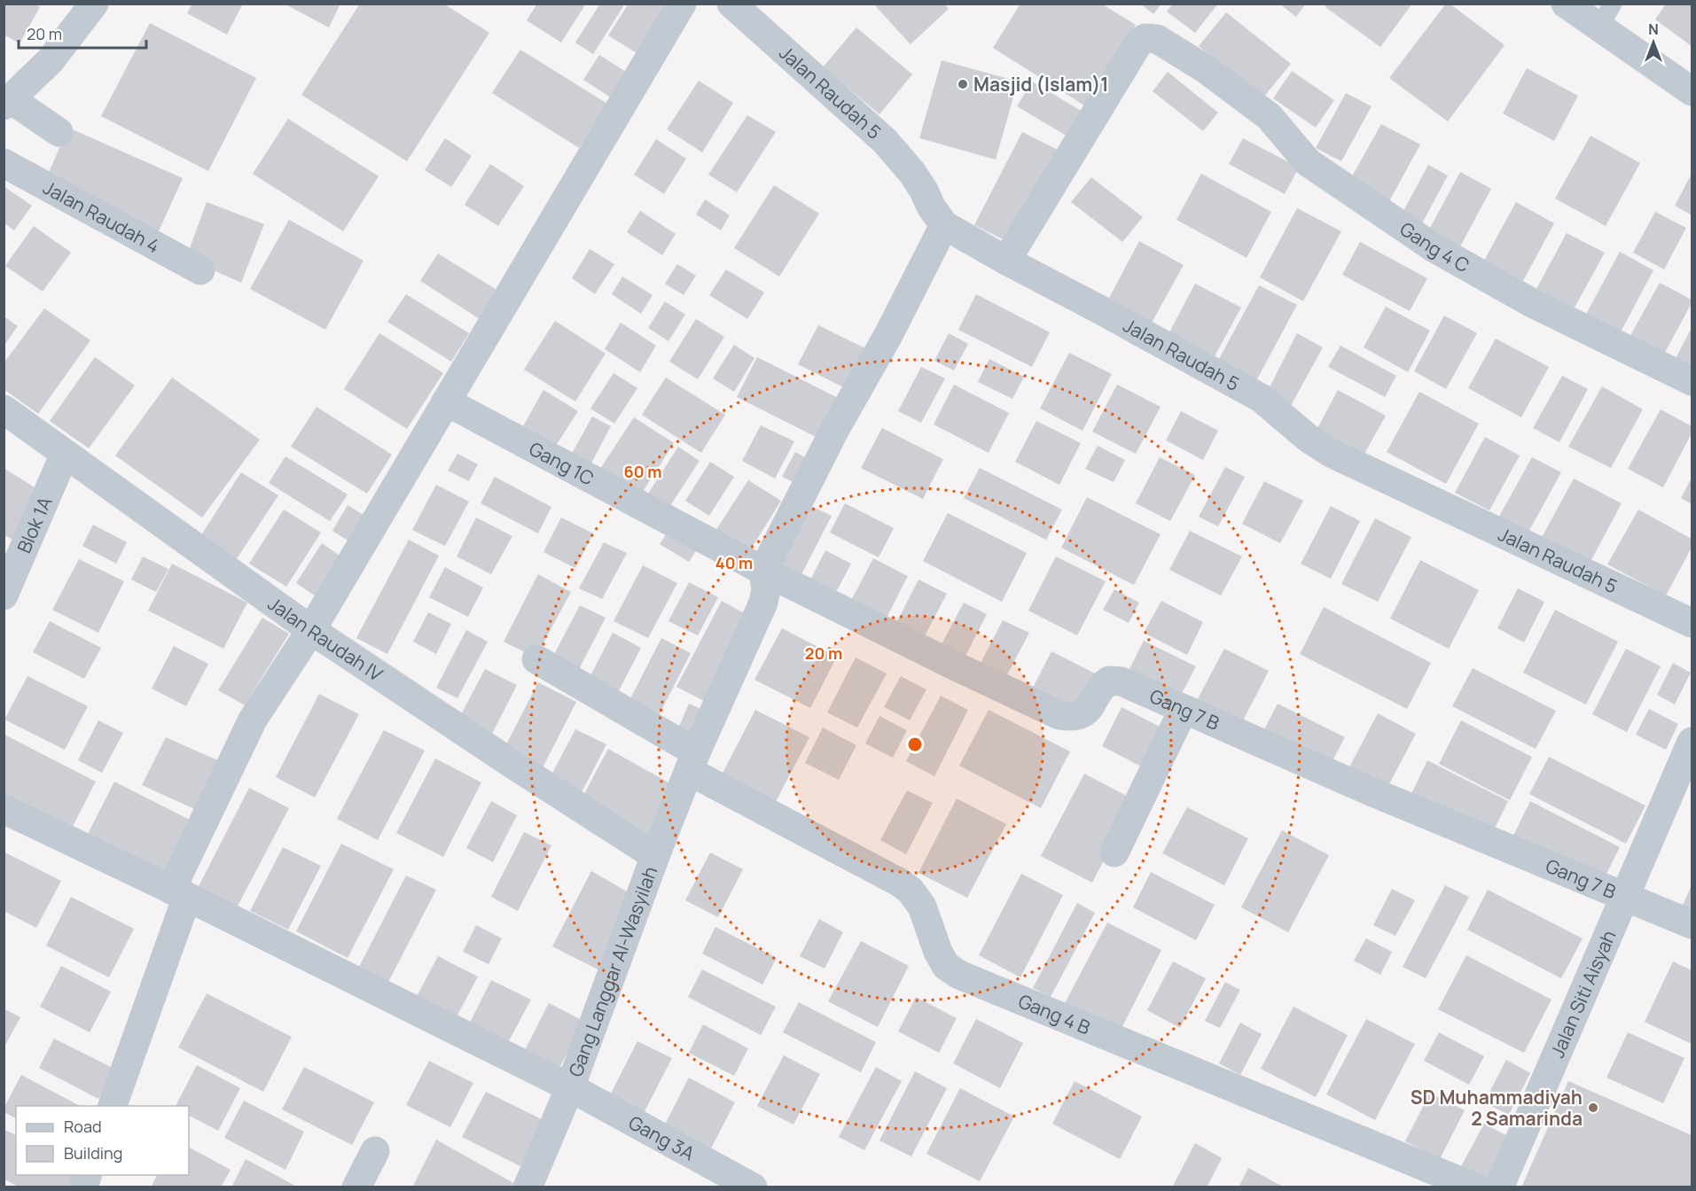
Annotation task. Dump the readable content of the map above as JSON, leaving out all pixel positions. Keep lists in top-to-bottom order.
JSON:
{
  "streets": {
    "street": [
      "Jalan Raudah 5",
      "Jalan Raudah 4",
      "Gang 4 C",
      "Gang 1C",
      "Blok 1A",
      "Jalan Raudah IV",
      "Gang 7 B",
      "Gang Langgar Al-Wasyilah",
      "Jalan Siti Aisyah",
      "Gang 4 B",
      "Gang 3A"
    ]
  },
  "crossings": [
    ["Jalan Raudah 5", "Gang 4 C"],
    ["Gang 1C", "Gang 7 B"],
    ["Gang 1C", "Gang Langgar Al-Wasyilah"],
    ["Blok 1A", "Jalan Raudah IV"],
    ["Jalan Raudah IV", "Gang Langgar Al-Wasyilah"],
    ["Gang 7 B", "Gang Langgar Al-Wasyilah"],
    ["Gang 7 B", "Jalan Siti Aisyah"],
    ["Gang Langgar Al-Wasyilah", "Gang 4 B"],
    ["Gang Langgar Al-Wasyilah", "Gang 3A"]
  ],
  "places": ["Masjid (Islam)1", "SD Muhammadiyah 2 Samarinda"],
  "legend": ["Road", "Building"],
  "scale_bar": "20 m",
  "north": "top",
  "rings": ["60 m", "40 m", "20 m"]
}
